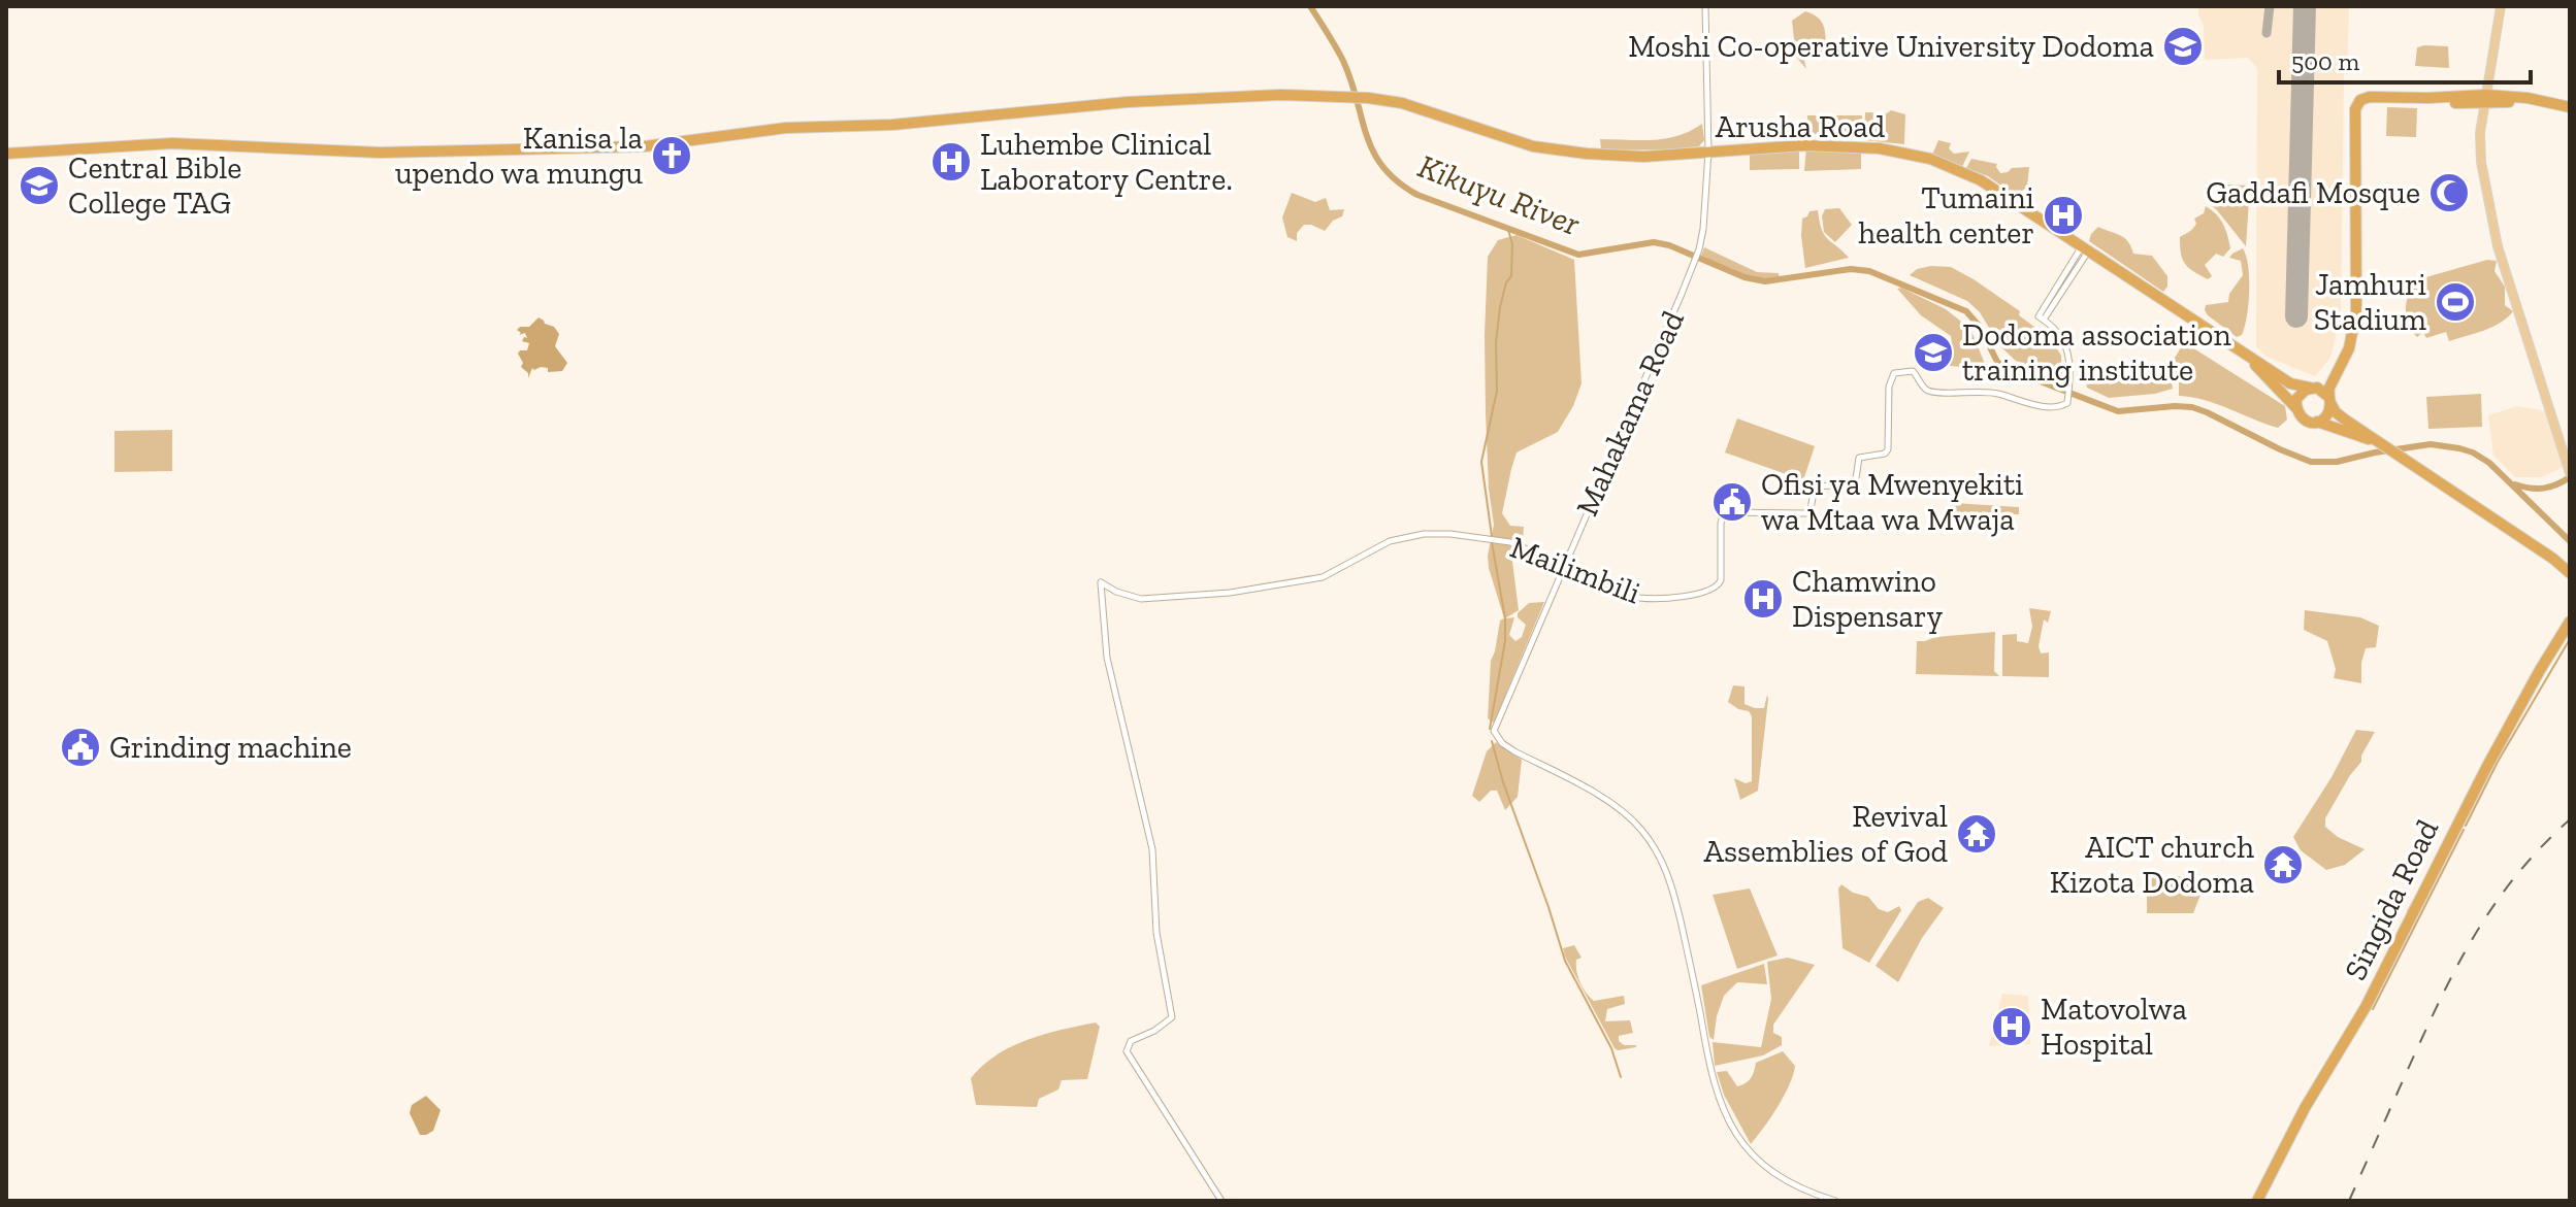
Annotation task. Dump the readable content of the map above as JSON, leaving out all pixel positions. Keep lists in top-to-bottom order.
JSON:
{
  "streets": {
    "highway": ["Arusha Road", "Singida Road"],
    "street": ["Mahakama Road", "Mailimbili"]
  },
  "crossings": [
    ["Arusha Road", "Mahakama Road"],
    ["Arusha Road", "Mailimbili"],
    ["Mahakama Road", "Mailimbili"]
  ],
  "water": ["Kikuyu River"],
  "places": {
    "school or university": ["Moshi Co-operative University Dodoma", "Central Bible College TAG", "Dodoma association training institute"],
    "church": ["Kanisa la upendo wa mungu"],
    "hospital": [
      "Luhembe Clinical Laboratory Centre.",
      "Tumaini health center",
      "Chamwino Dispensary",
      "Matovolwa Hospital"
    ],
    "mosque": ["Gaddafi Mosque"],
    "sports": ["Jamhuri Stadium"],
    "public building": ["Ofisi ya Mwenyekiti wa Mtaa wa Mwaja", "Grinding machine"],
    "temple": ["Revival Assemblies of God", "AICT church Kizota Dodoma"]
  },
  "scale_bar": "500 m"
}
